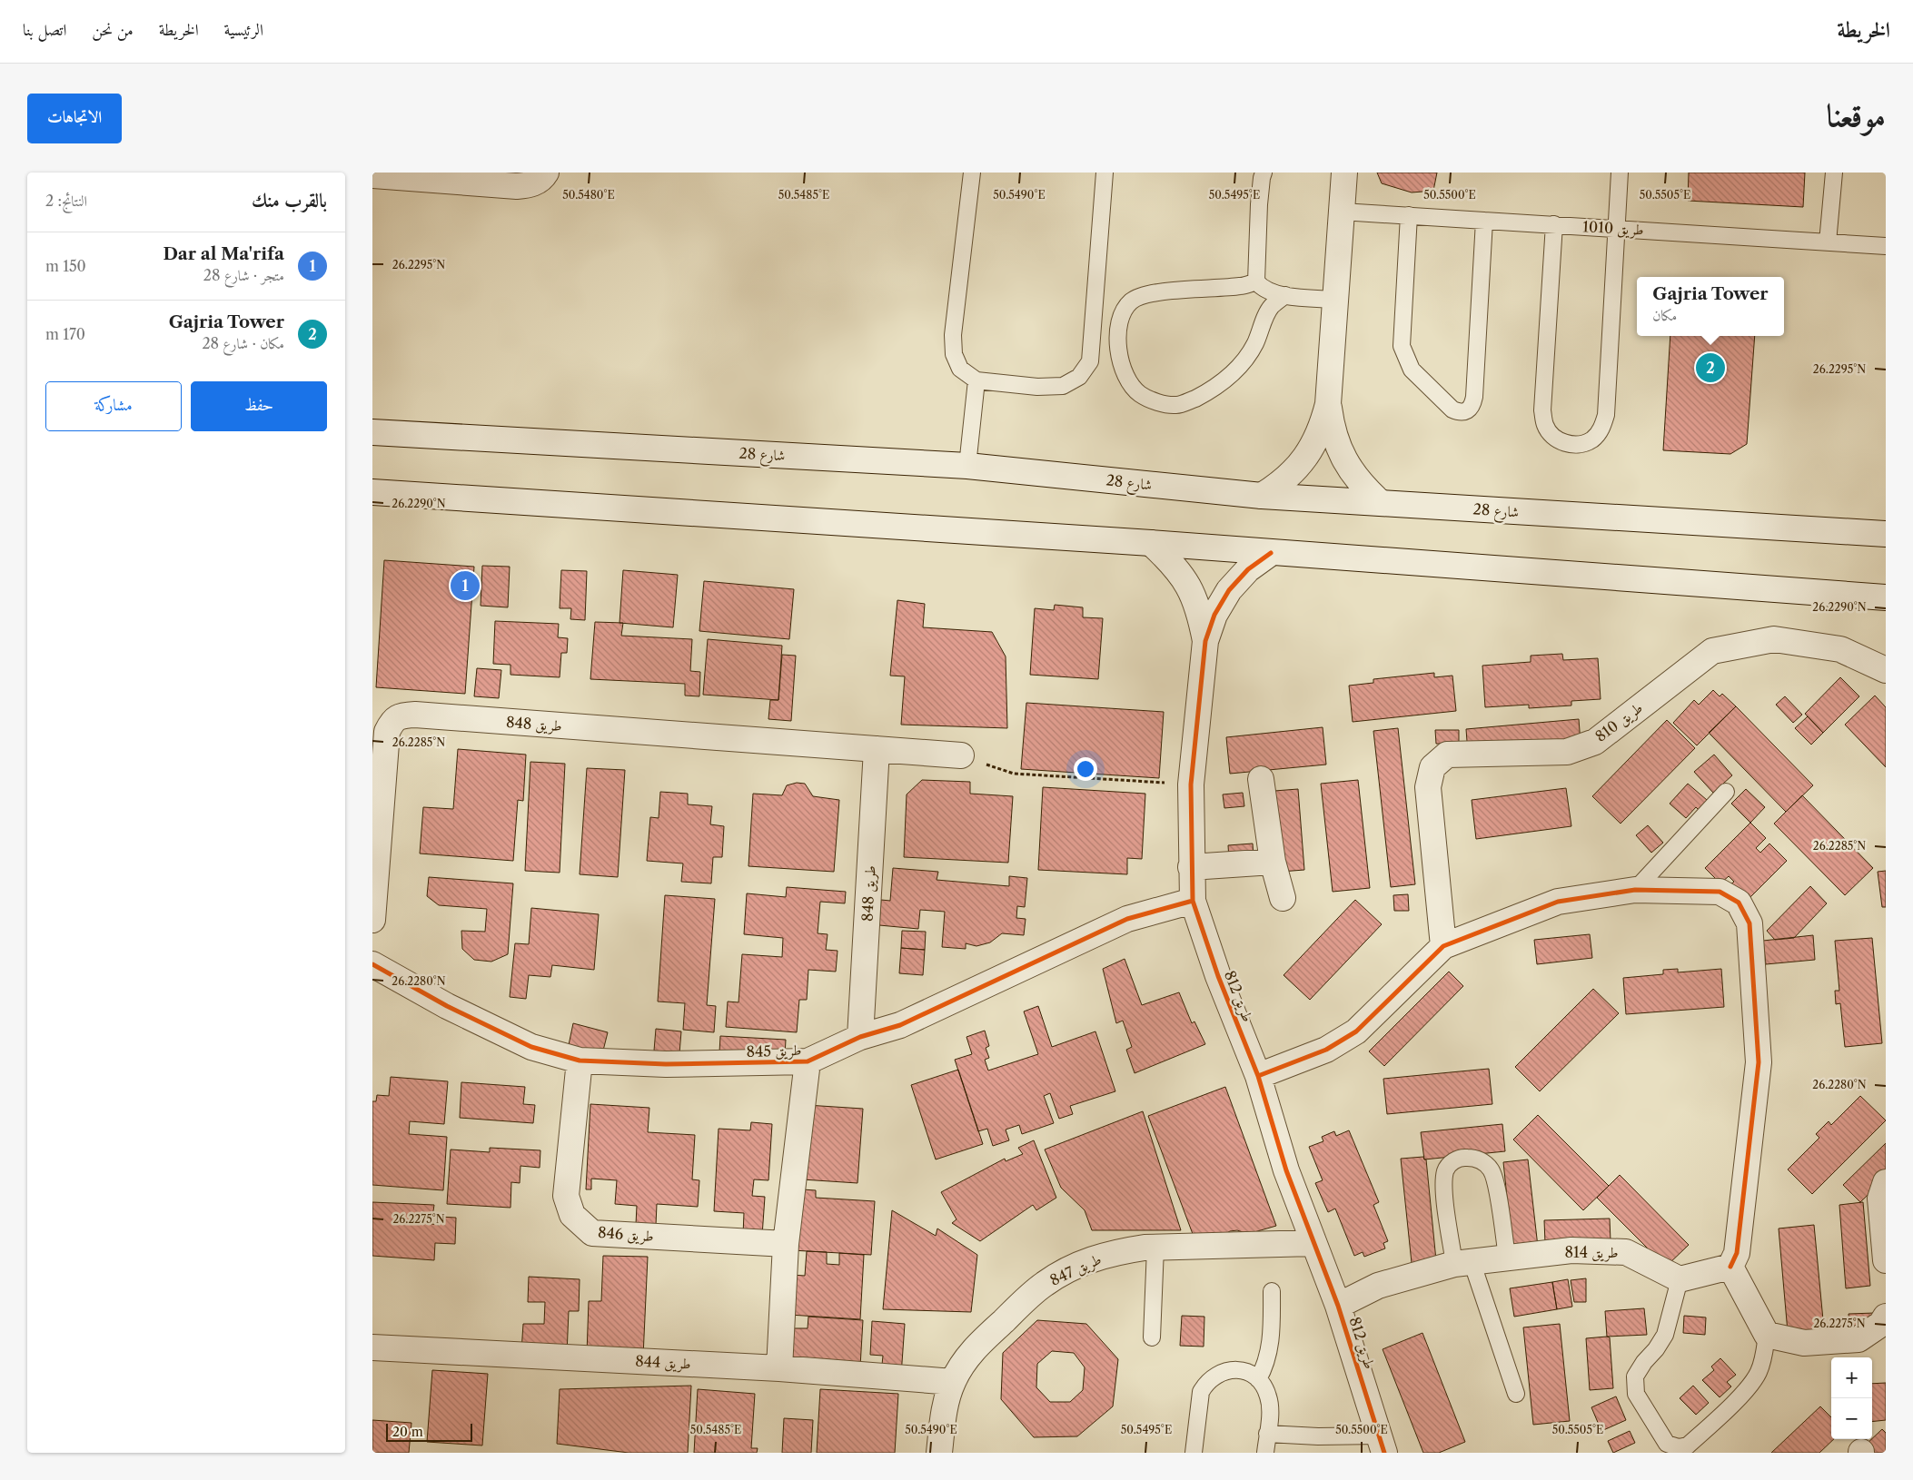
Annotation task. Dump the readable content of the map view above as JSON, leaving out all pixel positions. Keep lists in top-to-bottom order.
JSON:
{
  "streets": {
    "street": [
      "شارع 28",
      "طريق 810",
      "طريق 848",
      "طريق 812",
      "طريق 845",
      "طريق 846",
      "طريق 814",
      "طريق 847",
      "طريق 844"
    ],
    "lane": ["طريق 1010"]
  },
  "crossings": [
    ["طريق 848", "طريق 845"],
    ["طريق 812", "طريق 845"],
    ["طريق 812", "طريق 814"],
    ["طريق 812", "طريق 847"],
    ["طريق 845", "طريق 846"],
    ["طريق 847", "طريق 844"]
  ],
  "scale_bar": "20 m",
  "page": {
    "header": "الخريطة",
    "nav": [
      "الرئيسية",
      "الخريطة",
      "من نحن",
      "اتصل بنا"
    ],
    "title": "موقعنا",
    "buttons": [
      "الاتجاهات",
      ["حفظ", "مشاركة"]
    ],
    "heading": ["بالقرب منك", "النتائج: 2"],
    "list": [
      {
        "mark": "1",
        "name": "Dar al Ma'rifa",
        "note": "متجر · شارع 28",
        "value": "150 m"
      },
      {
        "mark": "2",
        "name": "Gajria Tower",
        "note": "مكان · شارع 28",
        "value": "170 m"
      }
    ],
    "popup": ["Gajria Tower", "مكان"],
    "pins": ["2", "1"],
    "map_buttons": ["+", "−"],
    "scale": "20 m"
  },
  "coordinates": [
    "50.5480°E",
    "50.5485°E",
    "50.5490°E",
    "50.5495°E",
    "50.5500°E",
    "50.5505°E",
    "26.2295°N",
    "26.2290°N",
    "26.2285°N",
    "26.2280°N",
    "26.2275°N"
  ]
}
